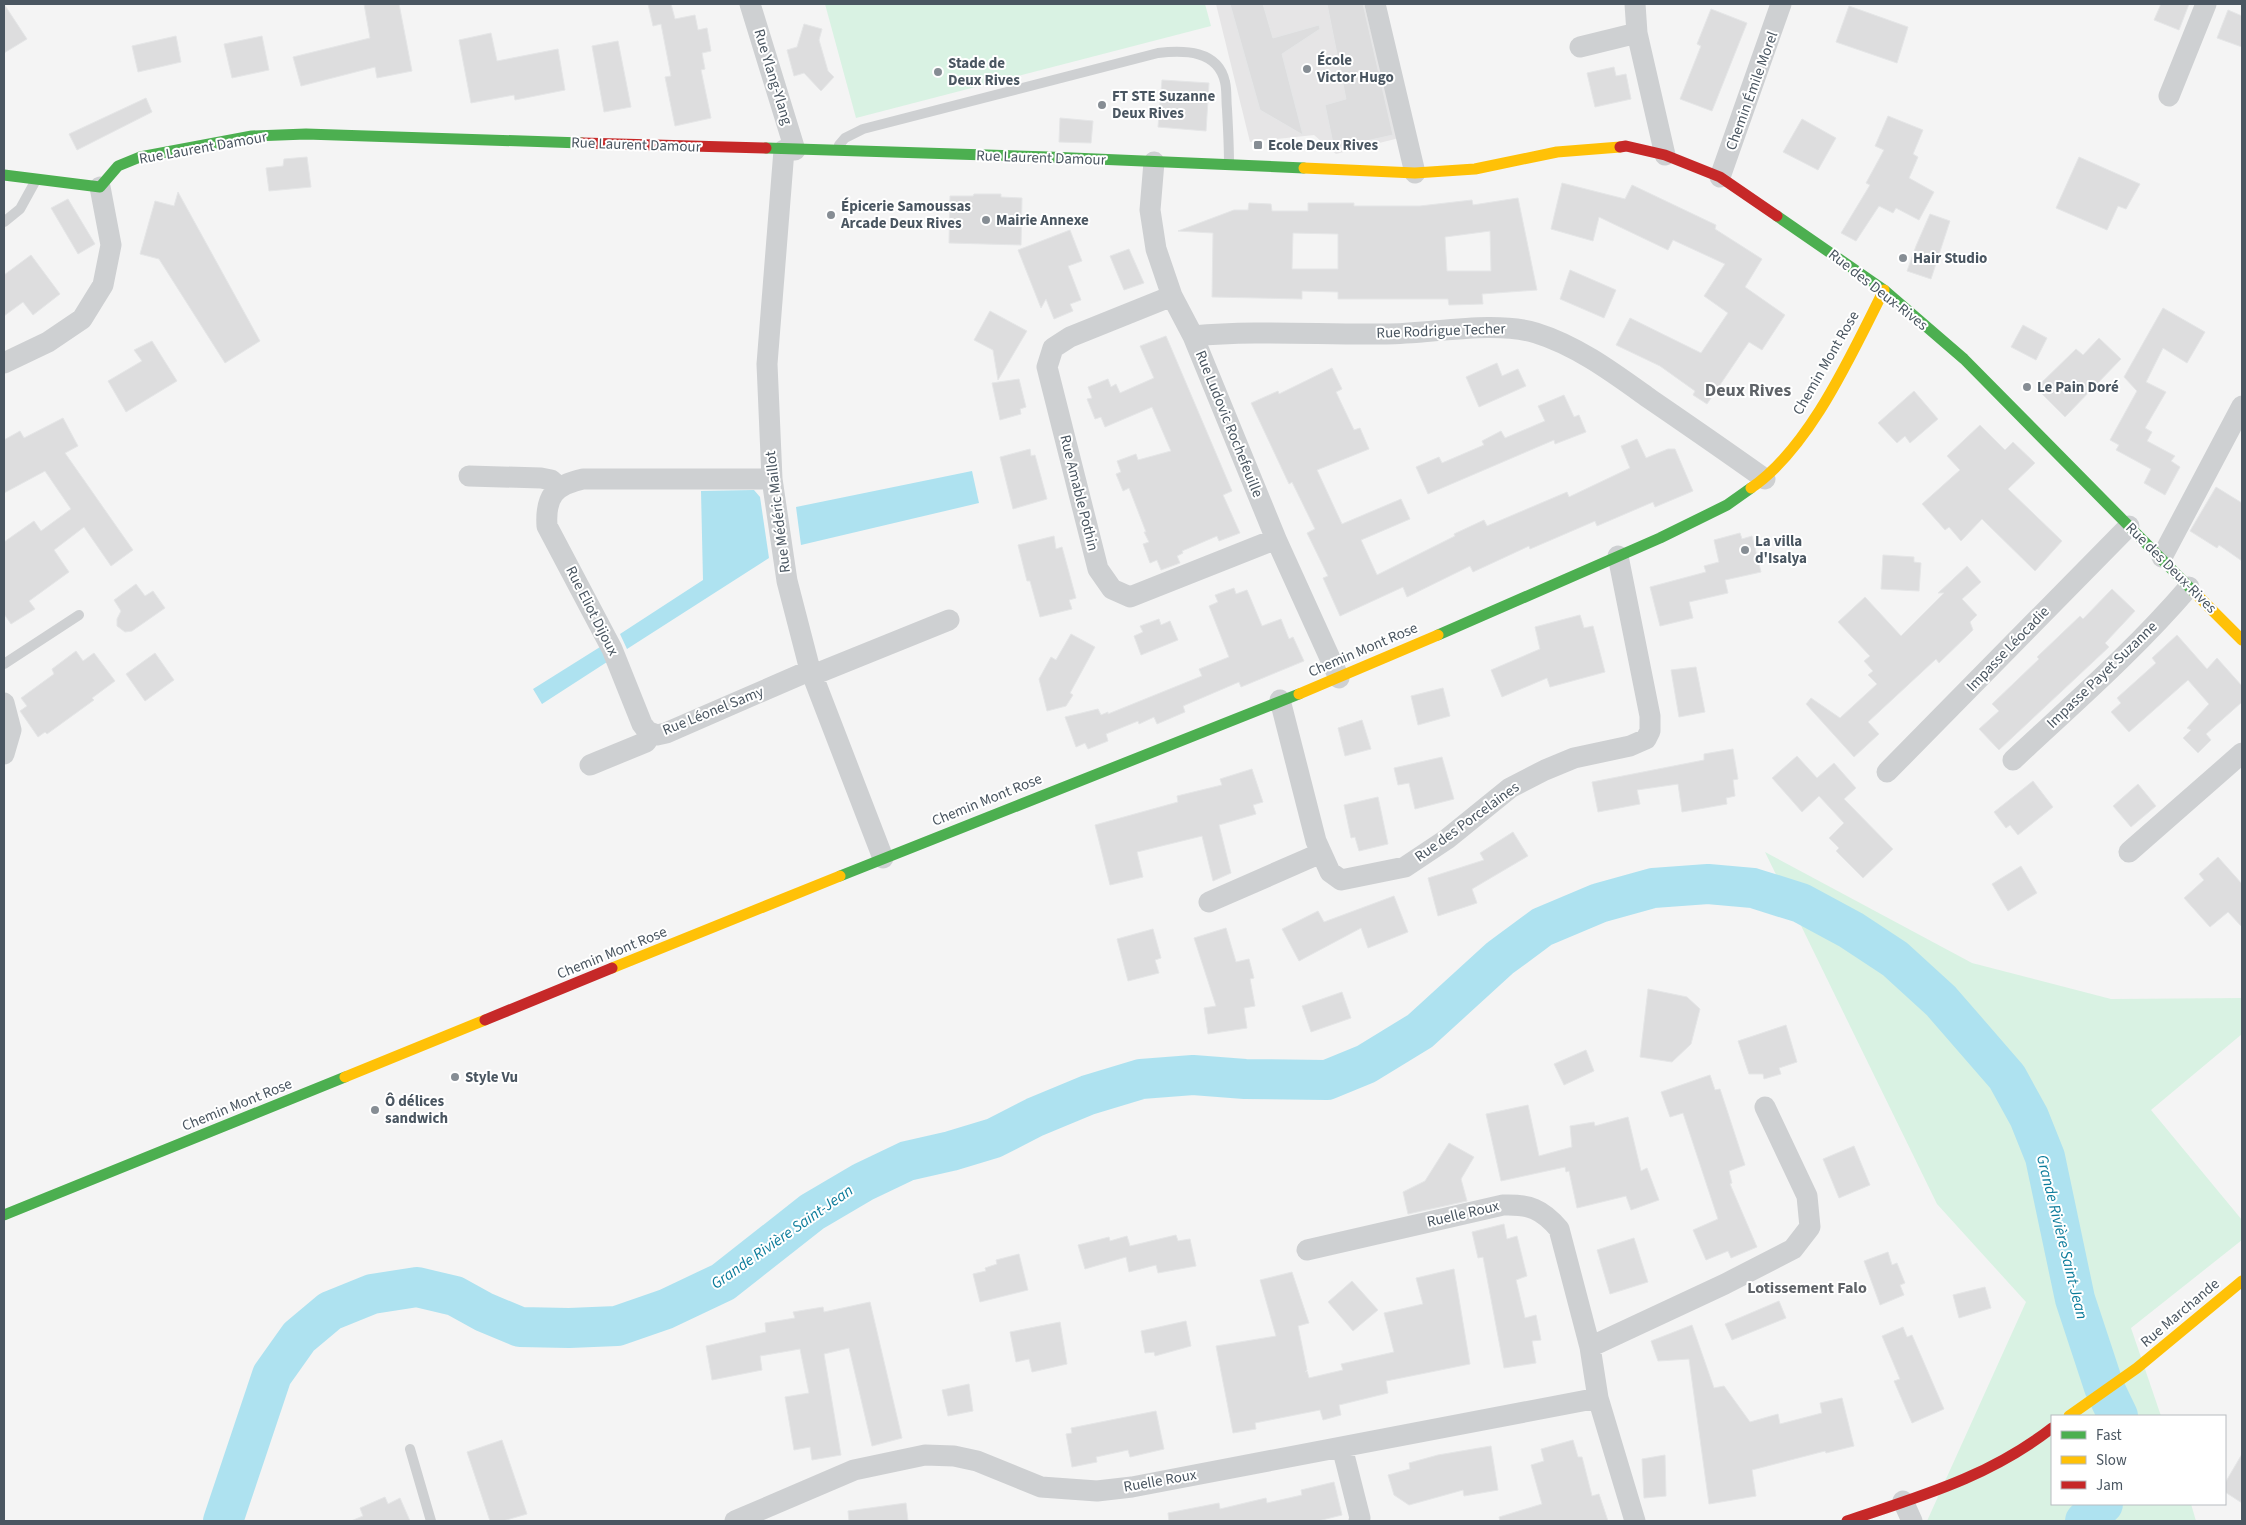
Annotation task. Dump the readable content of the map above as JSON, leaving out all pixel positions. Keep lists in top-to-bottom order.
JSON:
{
  "streets": {
    "street": [
      "Rue Ylang-Ylang",
      "Chemin Émile Morel",
      "Rue Laurent Damour",
      "Rue des Deux-Rives",
      "Rue Rodrigue Techer",
      "Chemin Mont Rose",
      "Rue Ludovic Rochefeuille",
      "Rue Amable Pothin",
      "Rue Médéric Maillot",
      "Rue Eliot Dijoux",
      "Impasse Léocadie",
      "Impasse Payet Suzanne",
      "Rue Léonel Samy",
      "Rue des Porcelaines",
      "Ruelle Roux",
      "Rue Marchande"
    ]
  },
  "crossings": [
    ["Rue Ylang-Ylang", "Rue Laurent Damour"],
    ["Rue Ylang-Ylang", "Rue Médéric Maillot"],
    ["Chemin Émile Morel", "Rue des Deux-Rives"],
    ["Rue Laurent Damour", "Rue des Deux-Rives"],
    ["Rue Laurent Damour", "Rue Ludovic Rochefeuille"],
    ["Rue Laurent Damour", "Rue Médéric Maillot"],
    ["Rue des Deux-Rives", "Chemin Mont Rose"],
    ["Rue des Deux-Rives", "Impasse Léocadie"],
    ["Rue des Deux-Rives", "Impasse Payet Suzanne"],
    ["Rue Rodrigue Techer", "Chemin Mont Rose"],
    ["Rue Rodrigue Techer", "Rue Ludovic Rochefeuille"],
    ["Chemin Mont Rose", "Rue Ludovic Rochefeuille"],
    ["Chemin Mont Rose", "Rue Médéric Maillot"],
    ["Chemin Mont Rose", "Rue des Porcelaines"],
    ["Rue Ludovic Rochefeuille", "Rue Amable Pothin"],
    ["Rue Médéric Maillot", "Rue Léonel Samy"],
    ["Rue Eliot Dijoux", "Rue Léonel Samy"]
  ],
  "districts": ["Deux Rives", "Lotissement Falo"],
  "water": ["Grande Rivière Saint-Jean"],
  "places": {
    "other": [
      "École Victor Hugo",
      "Stade de Deux Rives",
      "FT STE Suzanne Deux Rives",
      "Épicerie Samoussas Arcade Deux Rives",
      "Mairie Annexe",
      "Hair Studio",
      "Le Pain Doré",
      "La villa d'Isalya",
      "Style Vu",
      "Ô délices sandwich"
    ],
    "transit": ["Ecole Deux Rives"]
  },
  "legend": ["Fast", "Slow", "Jam"]
}
